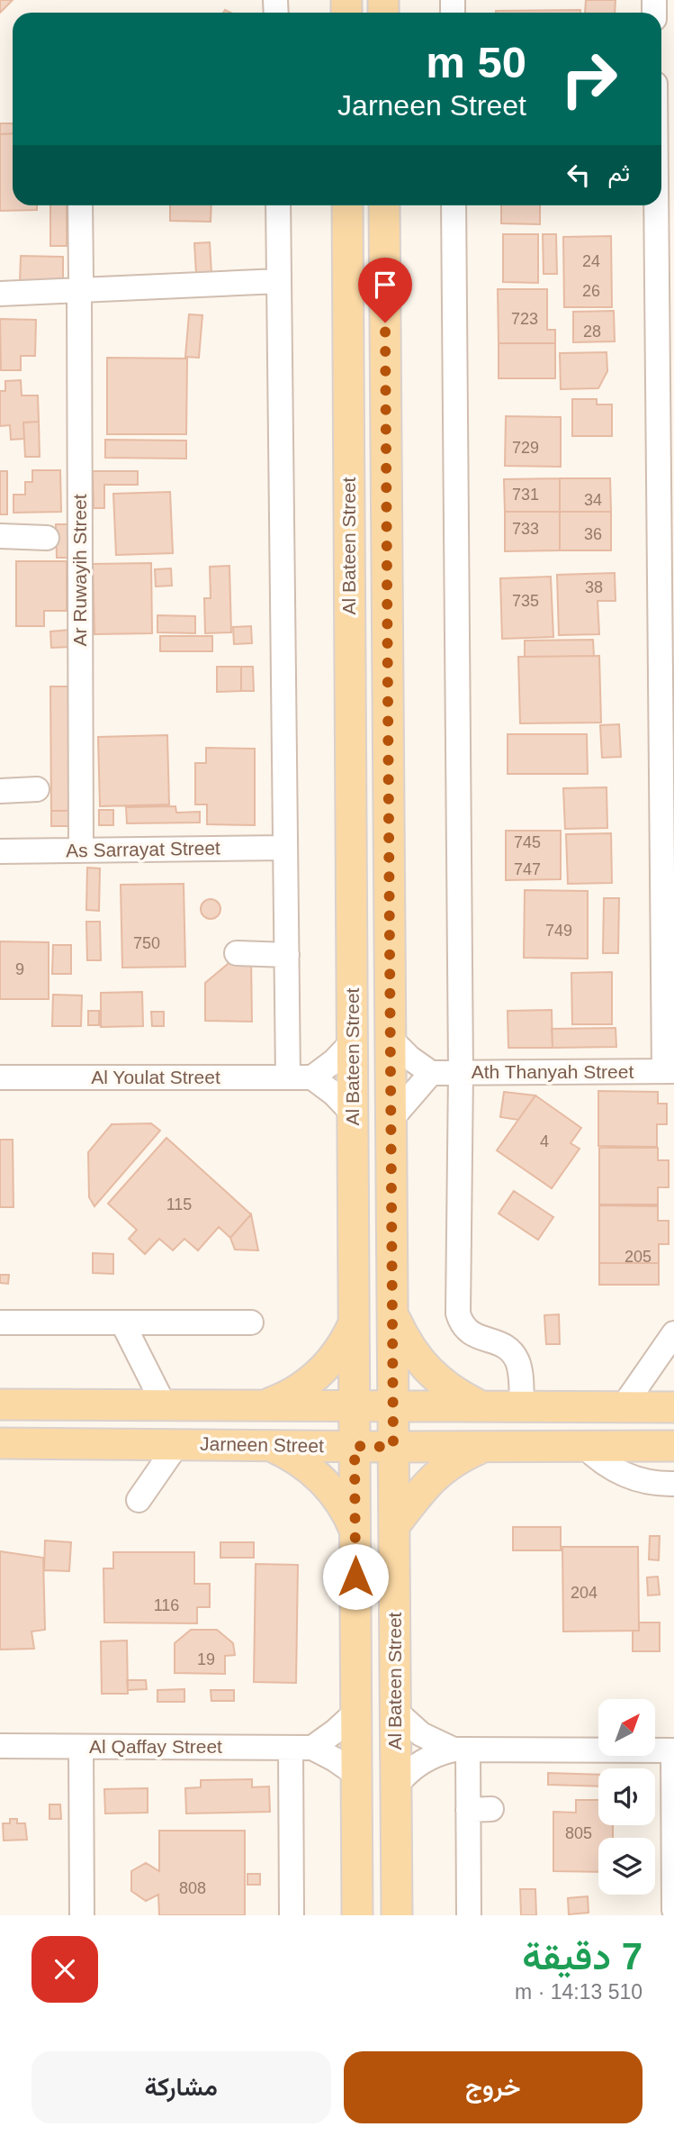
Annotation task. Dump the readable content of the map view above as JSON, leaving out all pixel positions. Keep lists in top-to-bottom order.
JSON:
{
  "streets": {
    "main road": ["Al Bateen Street", "Jarneen Street"],
    "street": [
      "Ar Ruwayih Street",
      "As Sarrayat Street",
      "Ath Thanyah Street",
      "Al Youlat Street",
      "Al Qaffay Street"
    ]
  },
  "crossings": [
    ["Al Bateen Street", "Jarneen Street"],
    ["Al Bateen Street", "Al Qaffay Street"],
    ["Ar Ruwayih Street", "As Sarrayat Street"]
  ],
  "house_numbers": [
    "24",
    "26",
    "723",
    "28",
    "729",
    "731",
    "34",
    "733",
    "36",
    "38",
    "735",
    "745",
    "747",
    "749",
    "750",
    "9",
    "4",
    "115",
    "205",
    "204",
    "116",
    "19",
    "805",
    "808"
  ],
  "north": "top right",
  "page": {
    "turn": ["50 m", "Jarneen Street"],
    "then": "ثم",
    "heading": ["7 دقيقة", "510 m · 14:13"],
    "buttons": ["خروج", "مشاركة"]
  }
}
